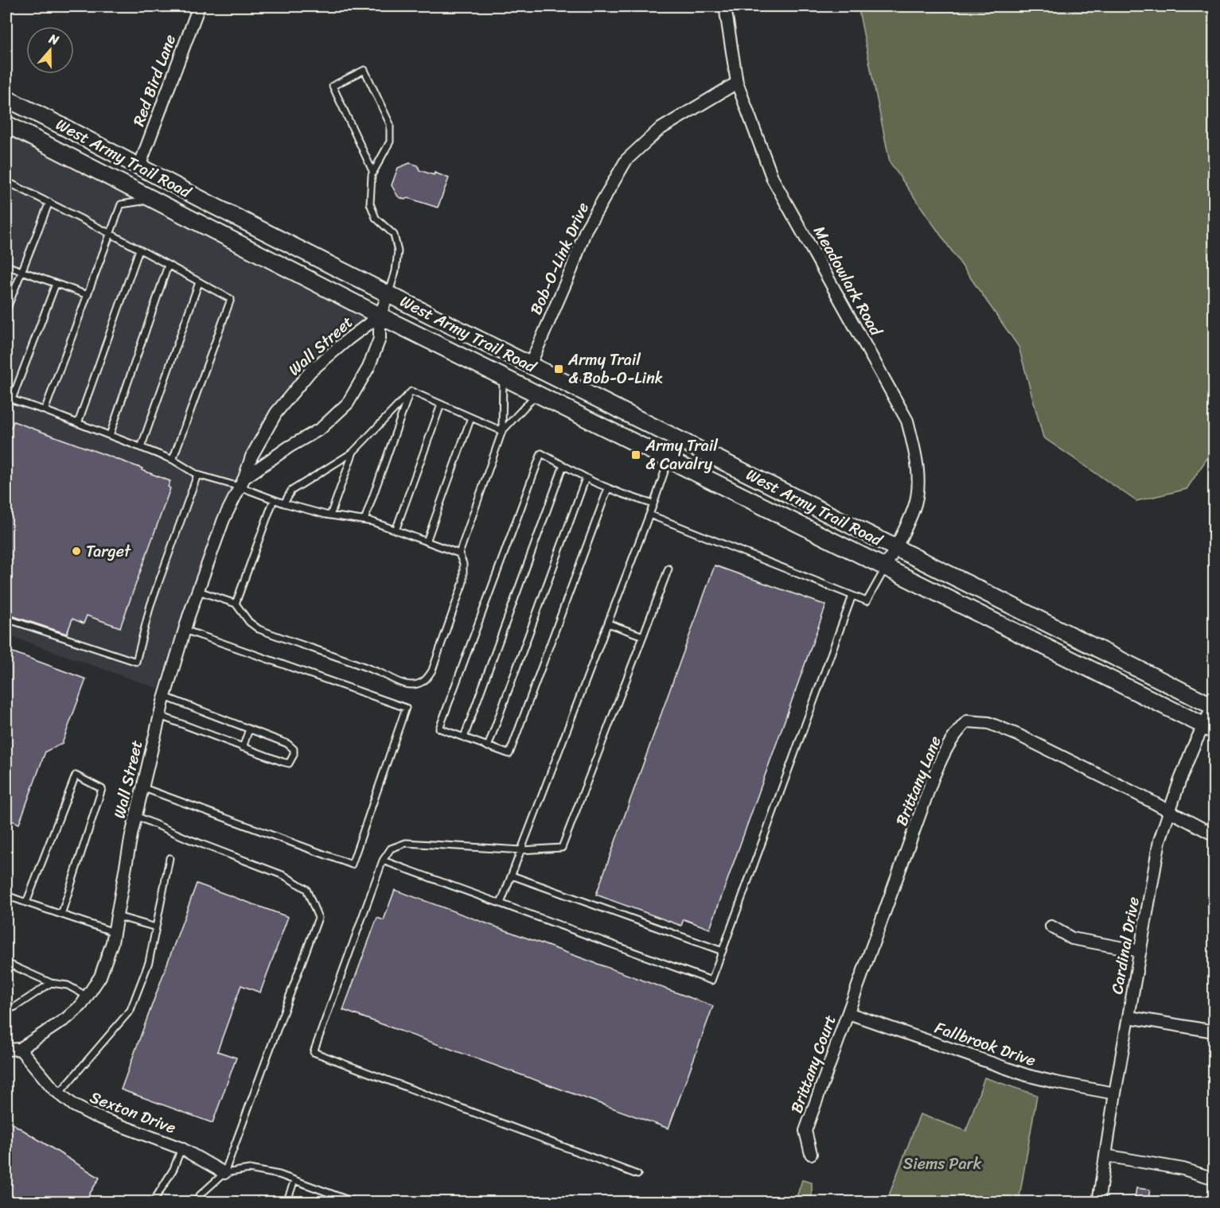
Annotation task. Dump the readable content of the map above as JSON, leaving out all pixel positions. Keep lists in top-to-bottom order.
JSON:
{
  "streets": {
    "main road": ["West Army Trail Road"],
    "street": [
      "Red Bird Lane",
      "Bob-O-Link Drive",
      "Meadowlark Road",
      "Wall Street",
      "Brittany Lane",
      "Cardinal Drive",
      "Fallbrook Drive",
      "Brittany Court",
      "Sexton Drive"
    ]
  },
  "crossings": [
    ["Red Bird Lane", "West Army Trail Road"],
    ["West Army Trail Road", "Bob-O-Link Drive"],
    ["West Army Trail Road", "Meadowlark Road"],
    ["West Army Trail Road", "Wall Street"],
    ["West Army Trail Road", "Cardinal Drive"],
    ["Bob-O-Link Drive", "Meadowlark Road"],
    ["Wall Street", "Sexton Drive"],
    ["Brittany Lane", "Cardinal Drive"],
    ["Brittany Lane", "Fallbrook Drive"],
    ["Brittany Lane", "Brittany Court"],
    ["Cardinal Drive", "Fallbrook Drive"],
    ["Fallbrook Drive", "Brittany Court"]
  ],
  "parks": ["Siems Park"],
  "places": {
    "transit": ["Army Trail & Bob-O-Link", "Army Trail & Cavalry"],
    "other": ["Target"]
  },
  "north": "top"
}
